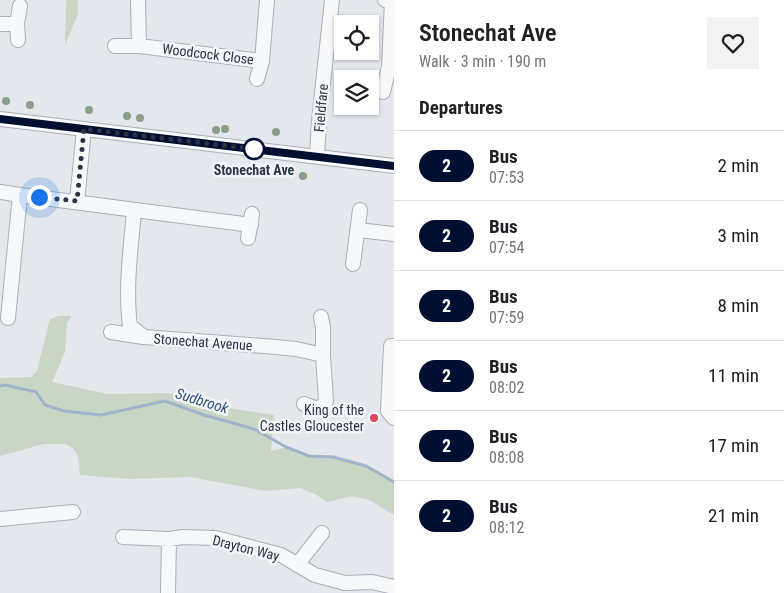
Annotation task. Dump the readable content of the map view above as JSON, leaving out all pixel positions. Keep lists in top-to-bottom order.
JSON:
{
  "streets": {
    "street": [
      "Woodcock Close",
      "Fieldfare",
      "Stonechat Avenue",
      "Drayton Way"
    ]
  },
  "water": ["Sudbrook"],
  "places": ["Stonechat Ave", "King of the Castles Gloucester"],
  "lines": ["bus line 2"],
  "page": {
    "heading": [
      ["Stonechat Ave", "Walk · 3 min · 190 m"],
      "Departures"
    ],
    "list": [
      {
        "mark": "2",
        "name": "Bus",
        "note": "07:53",
        "value": "2 min"
      },
      {
        "mark": "2",
        "name": "Bus",
        "note": "07:54",
        "value": "3 min"
      },
      {
        "mark": "2",
        "name": "Bus",
        "note": "07:59",
        "value": "8 min"
      },
      {
        "mark": "2",
        "name": "Bus",
        "note": "08:02",
        "value": "11 min"
      },
      {
        "mark": "2",
        "name": "Bus",
        "note": "08:08",
        "value": "17 min"
      },
      {
        "mark": "2",
        "name": "Bus",
        "note": "08:12",
        "value": "21 min"
      }
    ]
  }
}
